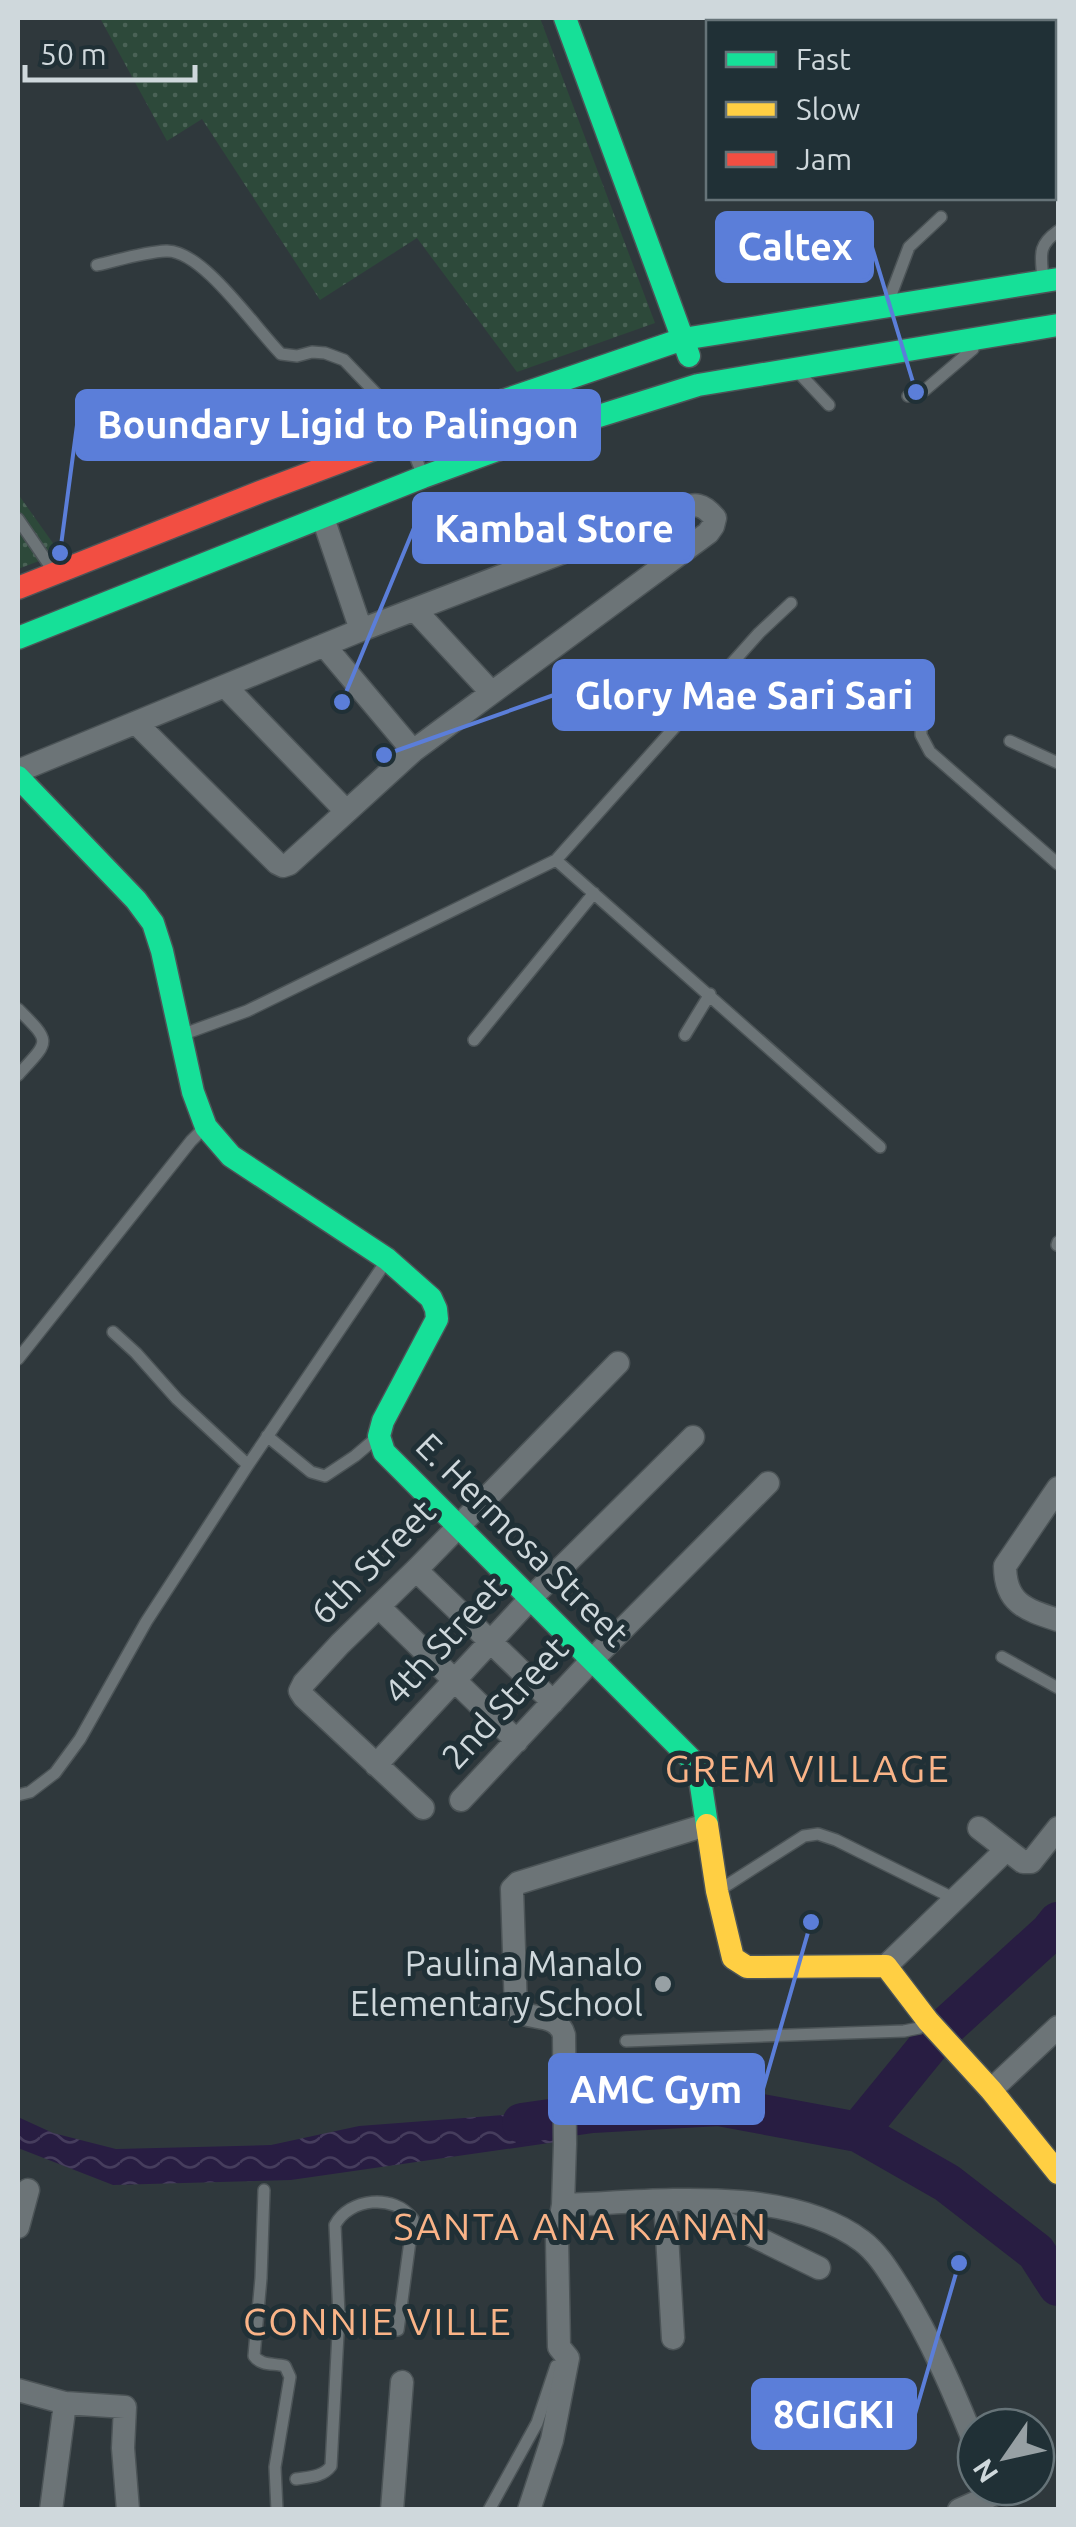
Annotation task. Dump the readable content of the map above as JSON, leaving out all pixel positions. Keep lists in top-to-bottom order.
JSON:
{
  "streets": {
    "street": [
      "E. Hermosa Street",
      "6th Street",
      "4th Street",
      "2nd Street"
    ]
  },
  "crossings": [
    ["E. Hermosa Street", "6th Street"],
    ["E. Hermosa Street", "4th Street"],
    ["E. Hermosa Street", "2nd Street"],
    ["6th Street", "4th Street"]
  ],
  "districts": ["GREM VILLAGE", "SANTA ANA KANAN", "CONNIE VILLE"],
  "places": [
    "Caltex",
    "Boundary Ligid to Palingon",
    "Kambal Store",
    "Glory Mae Sari Sari",
    "AMC Gym",
    "Paulina Manalo Elementary School",
    "8GIGKI"
  ],
  "legend": ["Fast", "Slow", "Jam"],
  "scale_bar": "50 m",
  "north": "bottom left"
}
